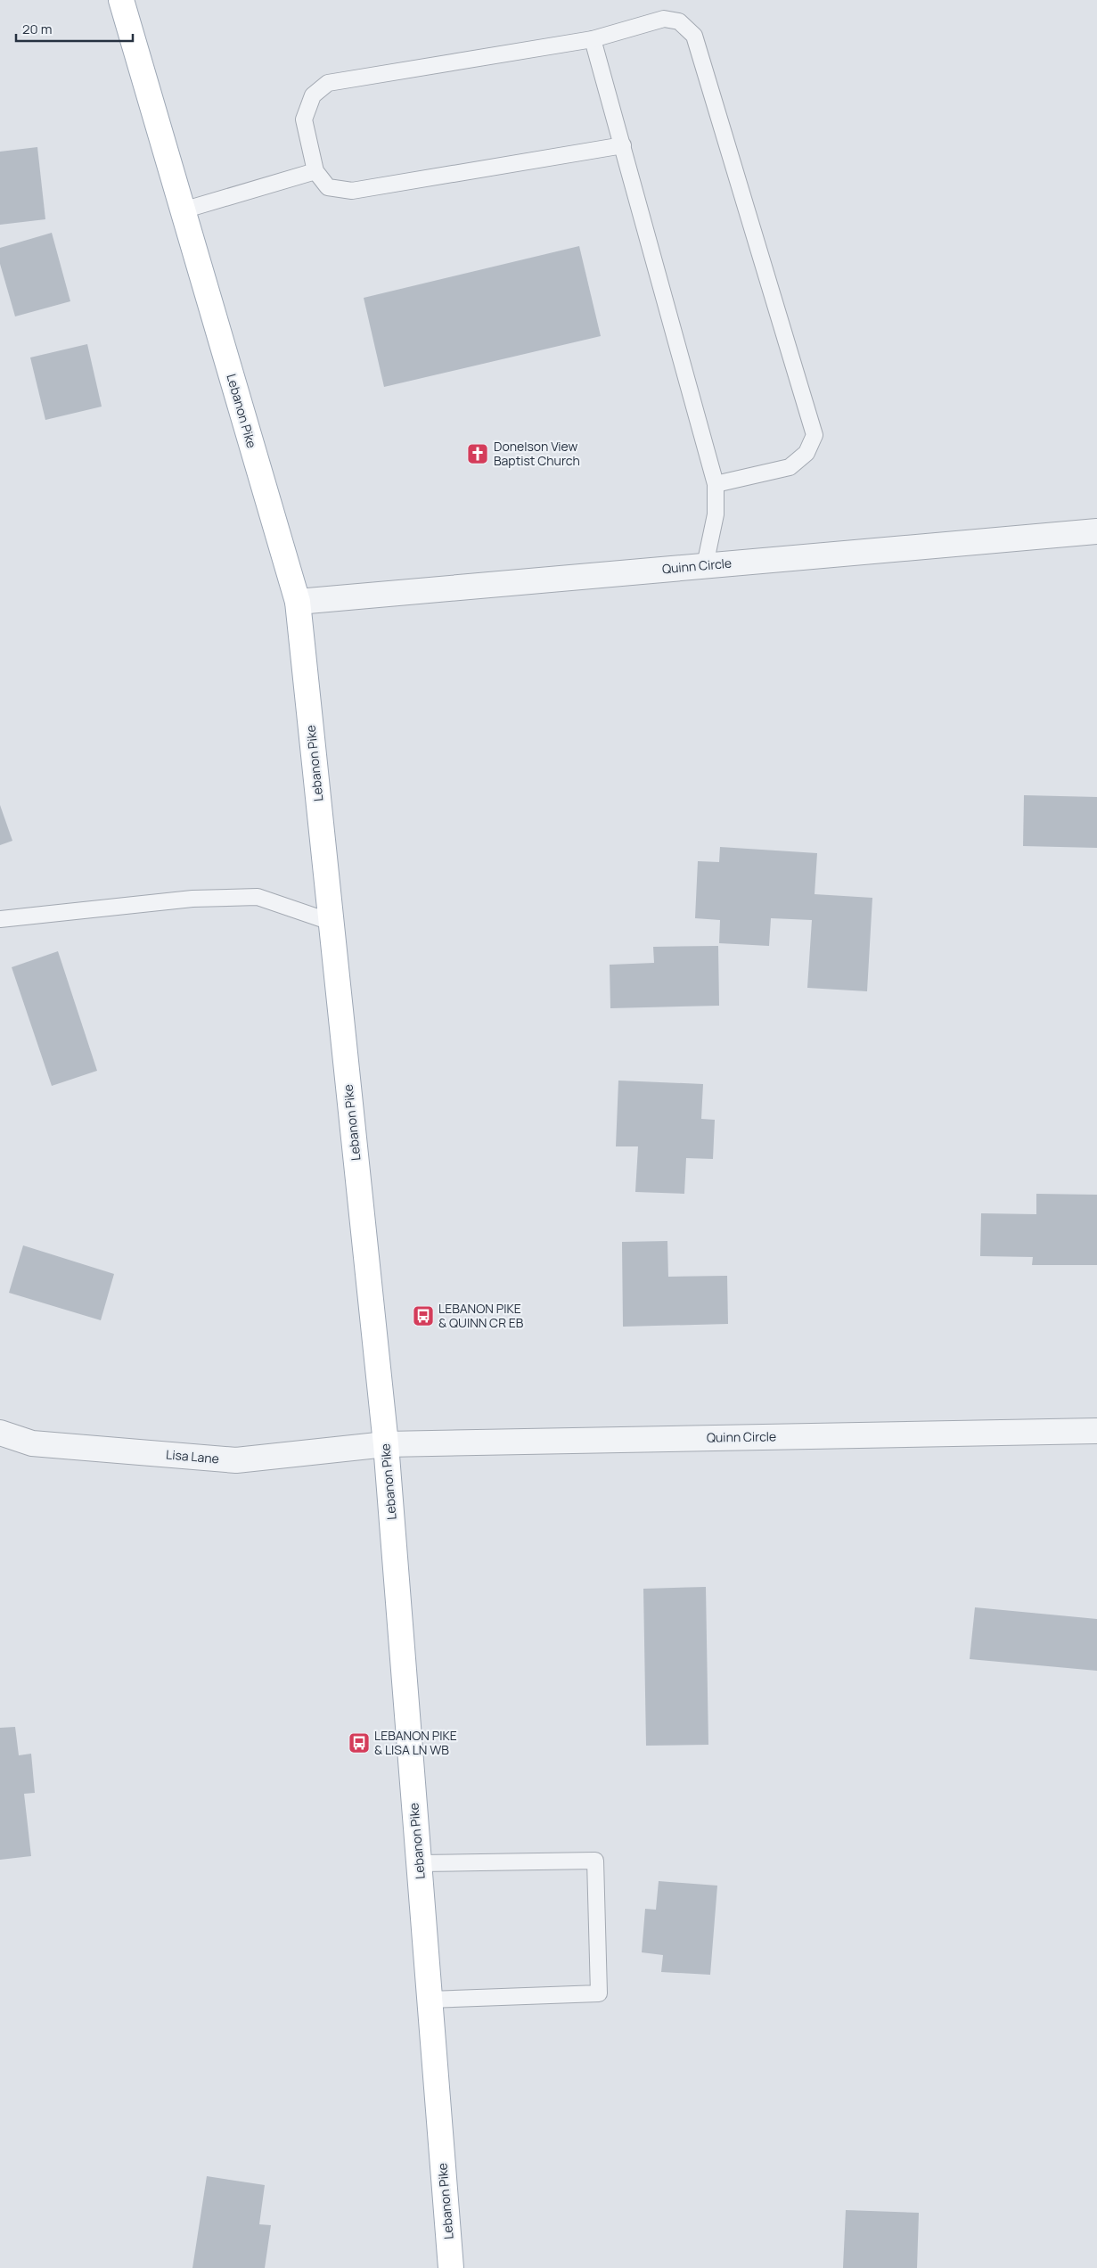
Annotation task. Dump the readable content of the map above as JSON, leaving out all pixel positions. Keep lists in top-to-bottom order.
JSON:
{
  "streets": {
    "main road": ["Lebanon Pike"],
    "street": ["Quinn Circle", "Lisa Lane"]
  },
  "crossings": [
    ["Lebanon Pike", "Quinn Circle"],
    ["Lebanon Pike", "Lisa Lane"],
    ["Quinn Circle", "Lisa Lane"]
  ],
  "places": {
    "church": ["Donelson View Baptist Church"],
    "bus stop": ["LEBANON PIKE & QUINN CR EB", "LEBANON PIKE & LISA LN WB"]
  },
  "scale_bar": "20 m"
}
